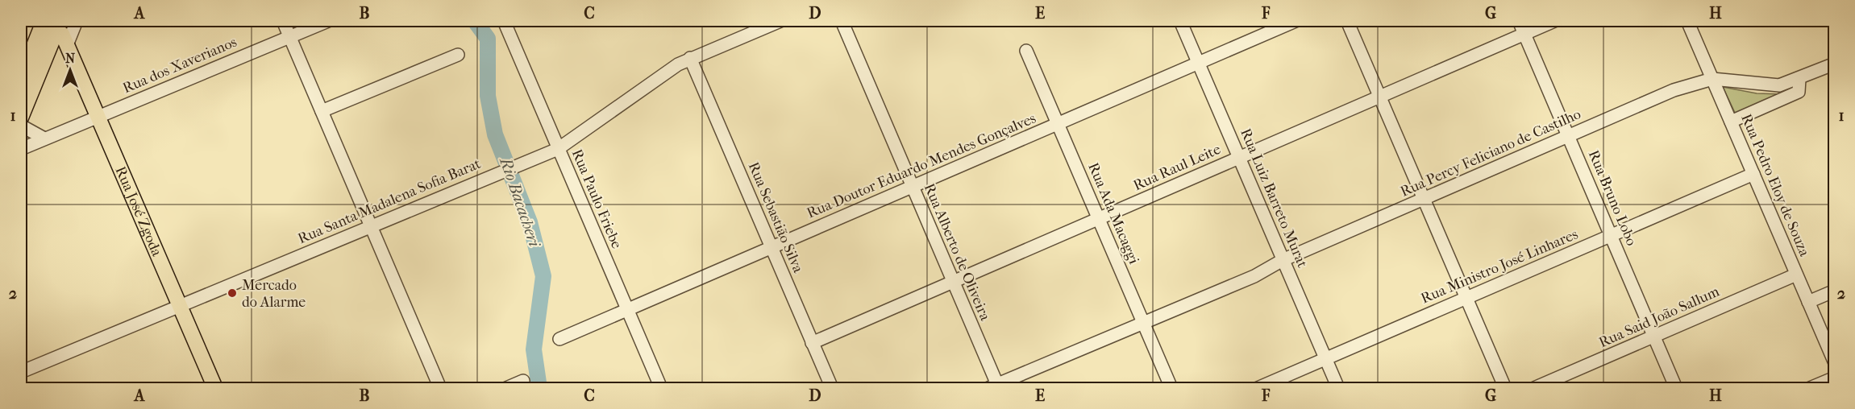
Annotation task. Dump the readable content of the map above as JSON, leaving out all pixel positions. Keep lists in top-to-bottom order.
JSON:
{
  "streets": {
    "main road": ["Rua José Zgoda"],
    "street": [
      "Rua dos Xaverianos",
      "Rua Percy Feliciano de Castilho",
      "Rua Doutor Eduardo Mendes Gonçalves",
      "Rua Raul Leite",
      "Rua Pedro Eloy de Souza",
      "Rua Luiz Barreto Murat",
      "Rua Bruno Lobo",
      "Rua Paulo Friebe",
      "Rua Santa Madalena Sofia Barat",
      "Rua Ada Macaggi",
      "Rua Sebastião Silva",
      "Rua Alberto de Oliveira",
      "Rua Ministro José Linhares",
      "Rua Said João Sallum"
    ]
  },
  "crossings": [
    ["Rua dos Xaverianos", "Rua José Zgoda"],
    ["Rua Percy Feliciano de Castilho", "Rua Pedro Eloy de Souza"],
    ["Rua Percy Feliciano de Castilho", "Rua Luiz Barreto Murat"],
    ["Rua Percy Feliciano de Castilho", "Rua Bruno Lobo"],
    ["Rua Percy Feliciano de Castilho", "Rua Ada Macaggi"],
    ["Rua Percy Feliciano de Castilho", "Rua Alberto de Oliveira"],
    ["Rua Doutor Eduardo Mendes Gonçalves", "Rua Luiz Barreto Murat"],
    ["Rua Doutor Eduardo Mendes Gonçalves", "Rua Paulo Friebe"],
    ["Rua Doutor Eduardo Mendes Gonçalves", "Rua Ada Macaggi"],
    ["Rua Doutor Eduardo Mendes Gonçalves", "Rua Sebastião Silva"],
    ["Rua Doutor Eduardo Mendes Gonçalves", "Rua Alberto de Oliveira"],
    ["Rua Raul Leite", "Rua Luiz Barreto Murat"],
    ["Rua Raul Leite", "Rua Bruno Lobo"],
    ["Rua Raul Leite", "Rua Ada Macaggi"],
    ["Rua Raul Leite", "Rua Sebastião Silva"],
    ["Rua Raul Leite", "Rua Alberto de Oliveira"],
    ["Rua Pedro Eloy de Souza", "Rua Ministro José Linhares"],
    ["Rua Pedro Eloy de Souza", "Rua Said João Sallum"],
    ["Rua Luiz Barreto Murat", "Rua Ministro José Linhares"],
    ["Rua Bruno Lobo", "Rua Ministro José Linhares"],
    ["Rua Bruno Lobo", "Rua Said João Sallum"],
    ["Rua Paulo Friebe", "Rua Santa Madalena Sofia Barat"],
    ["Rua Santa Madalena Sofia Barat", "Rua José Zgoda"],
    ["Rua Santa Madalena Sofia Barat", "Rua Sebastião Silva"]
  ],
  "water": ["Rio Bacacheri"],
  "places": ["Mercado do Alarme"],
  "north": "top",
  "grid": {
    "columns": [
      "A",
      "B",
      "C",
      "D",
      "E",
      "F",
      "G",
      "H"
    ],
    "rows": ["1", "2"]
  }
}
